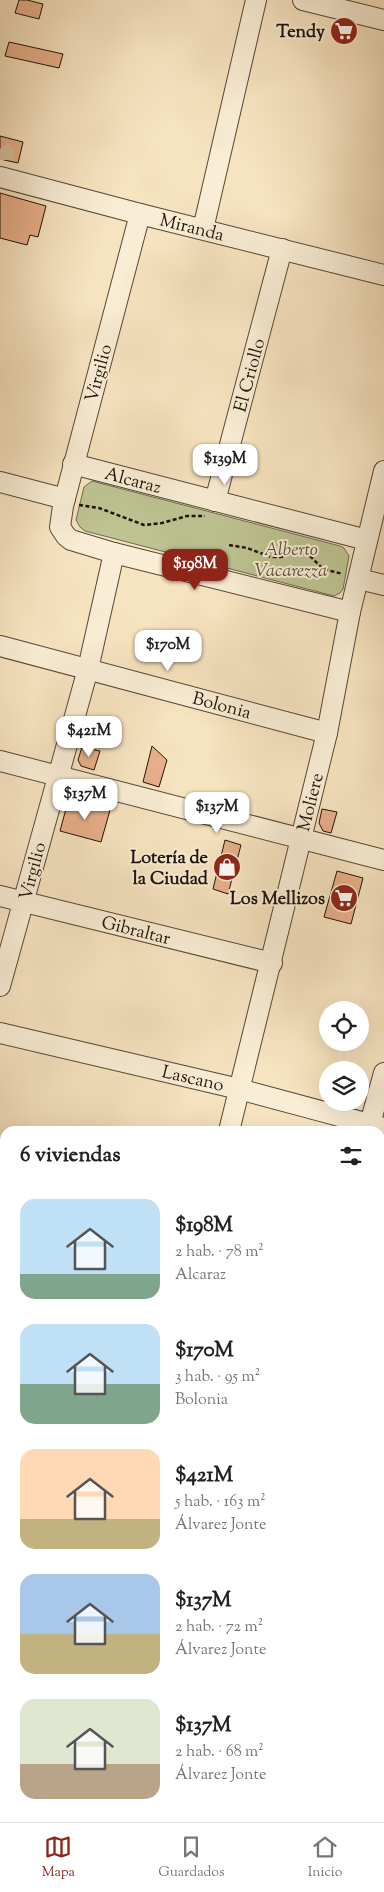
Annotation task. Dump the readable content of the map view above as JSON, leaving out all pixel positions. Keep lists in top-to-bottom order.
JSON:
{
  "streets": {
    "street": [
      "Miranda",
      "Virgilio",
      "El Criollo",
      "Alcaraz",
      "Bolonia",
      "Moliere",
      "Gibraltar",
      "Lascano"
    ]
  },
  "crossings": [
    ["Miranda", "Virgilio"],
    ["Miranda", "El Criollo"],
    ["Virgilio", "Alcaraz"],
    ["Virgilio", "Bolonia"],
    ["Virgilio", "Gibraltar"],
    ["El Criollo", "Alcaraz"],
    ["Alcaraz", "Moliere"],
    ["Bolonia", "Moliere"],
    ["Moliere", "Gibraltar"],
    ["Moliere", "Lascano"]
  ],
  "parks": ["Alberto Vacarezza"],
  "places": {
    "supermarket": ["Tendy", "Los Mellizos"],
    "shop": ["Lotería de la Ciudad"]
  },
  "page": {
    "price": [
      "$139M",
      "$198M",
      "$170M",
      "$421M",
      "$137M",
      "$137M"
    ],
    "heading": "6 viviendas",
    "list": [
      {
        "name": "$198M",
        "note": "2 hab. · 78 m² · Alcaraz"
      },
      {
        "name": "$170M",
        "note": "3 hab. · 95 m² · Bolonia"
      },
      {
        "name": "$421M",
        "note": "5 hab. · 163 m² · Álvarez Jonte"
      },
      {
        "name": "$137M",
        "note": "2 hab. · 72 m² · Álvarez Jonte"
      },
      {
        "name": "$137M",
        "note": "2 hab. · 68 m² · Álvarez Jonte"
      }
    ],
    "tabs": ["Mapa", "Guardados", "Inicio"]
  }
}
